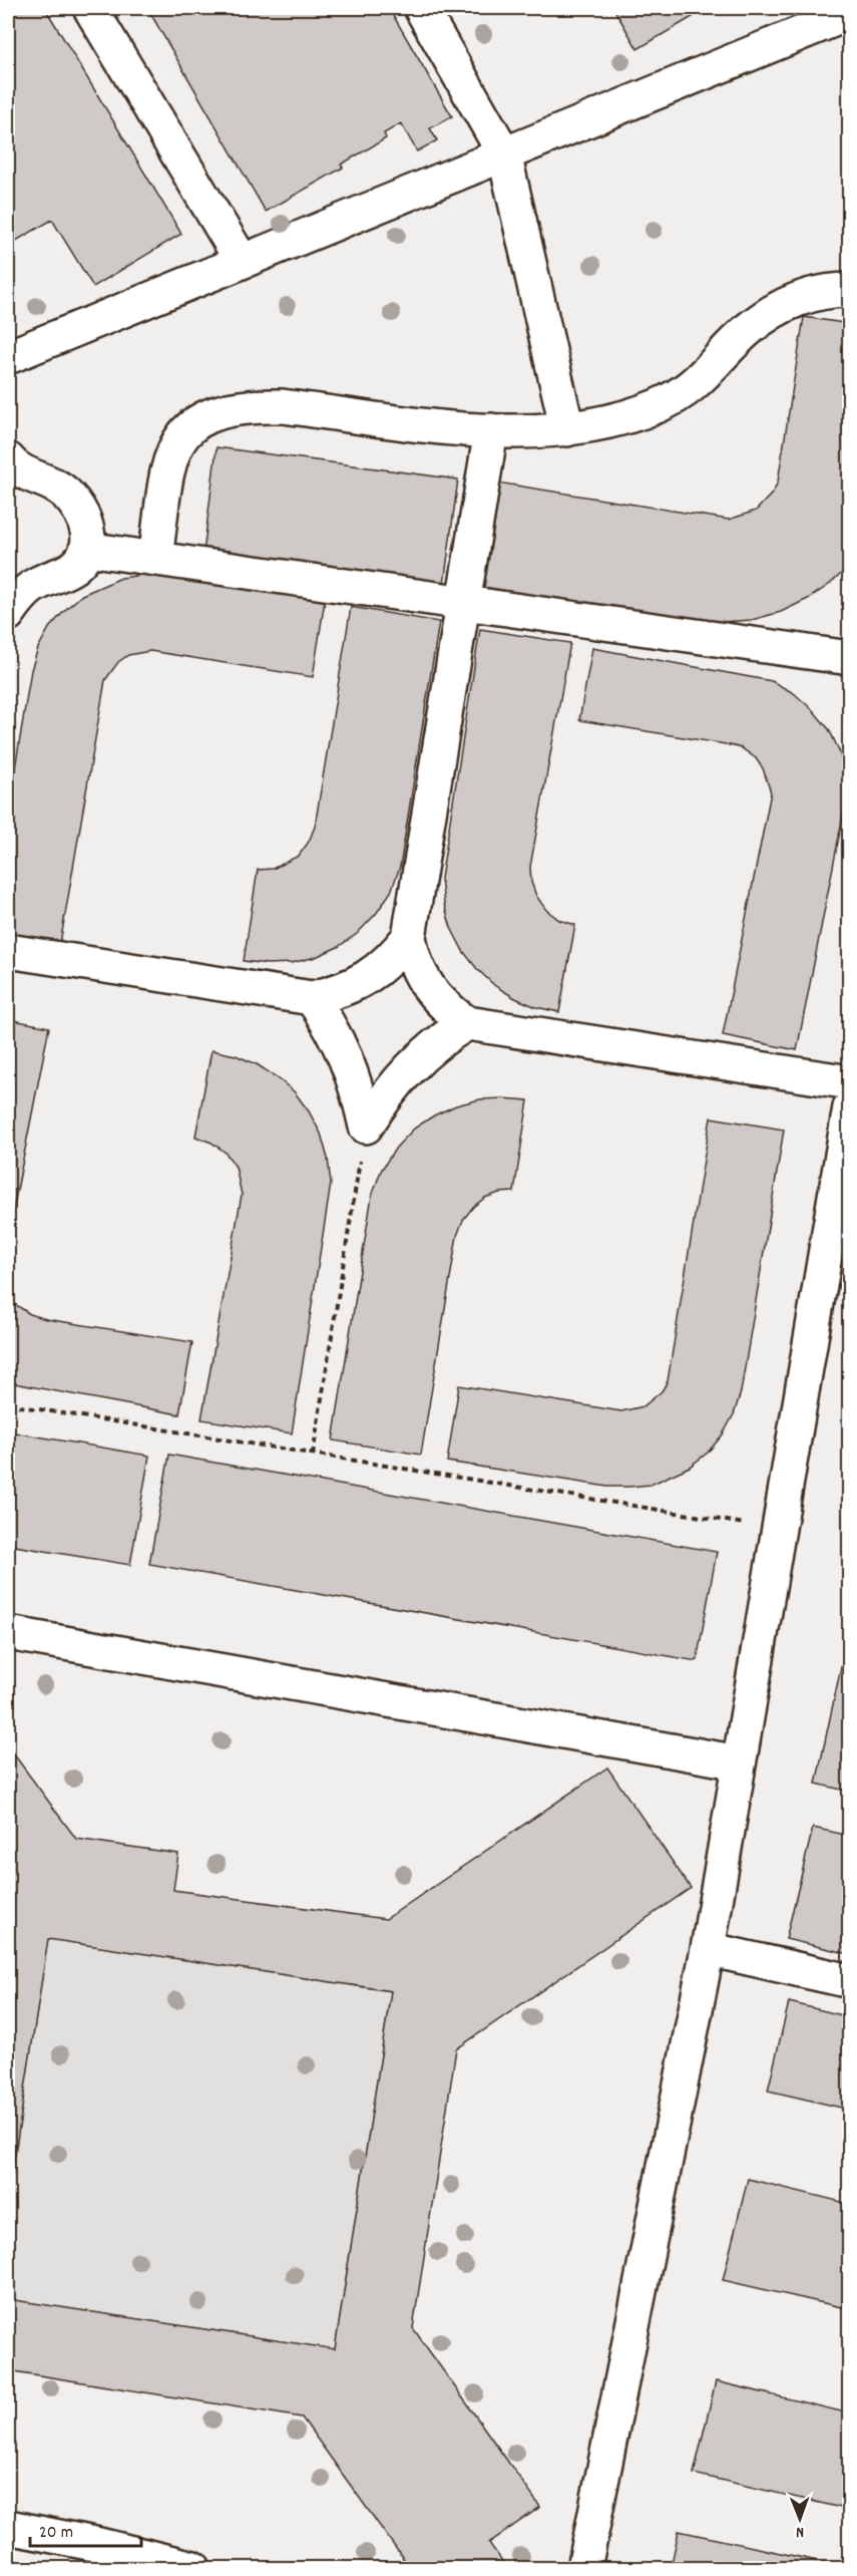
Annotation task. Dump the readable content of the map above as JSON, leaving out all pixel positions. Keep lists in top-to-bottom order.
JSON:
{
  "scale_bar": "20 m",
  "north": "bottom"
}
